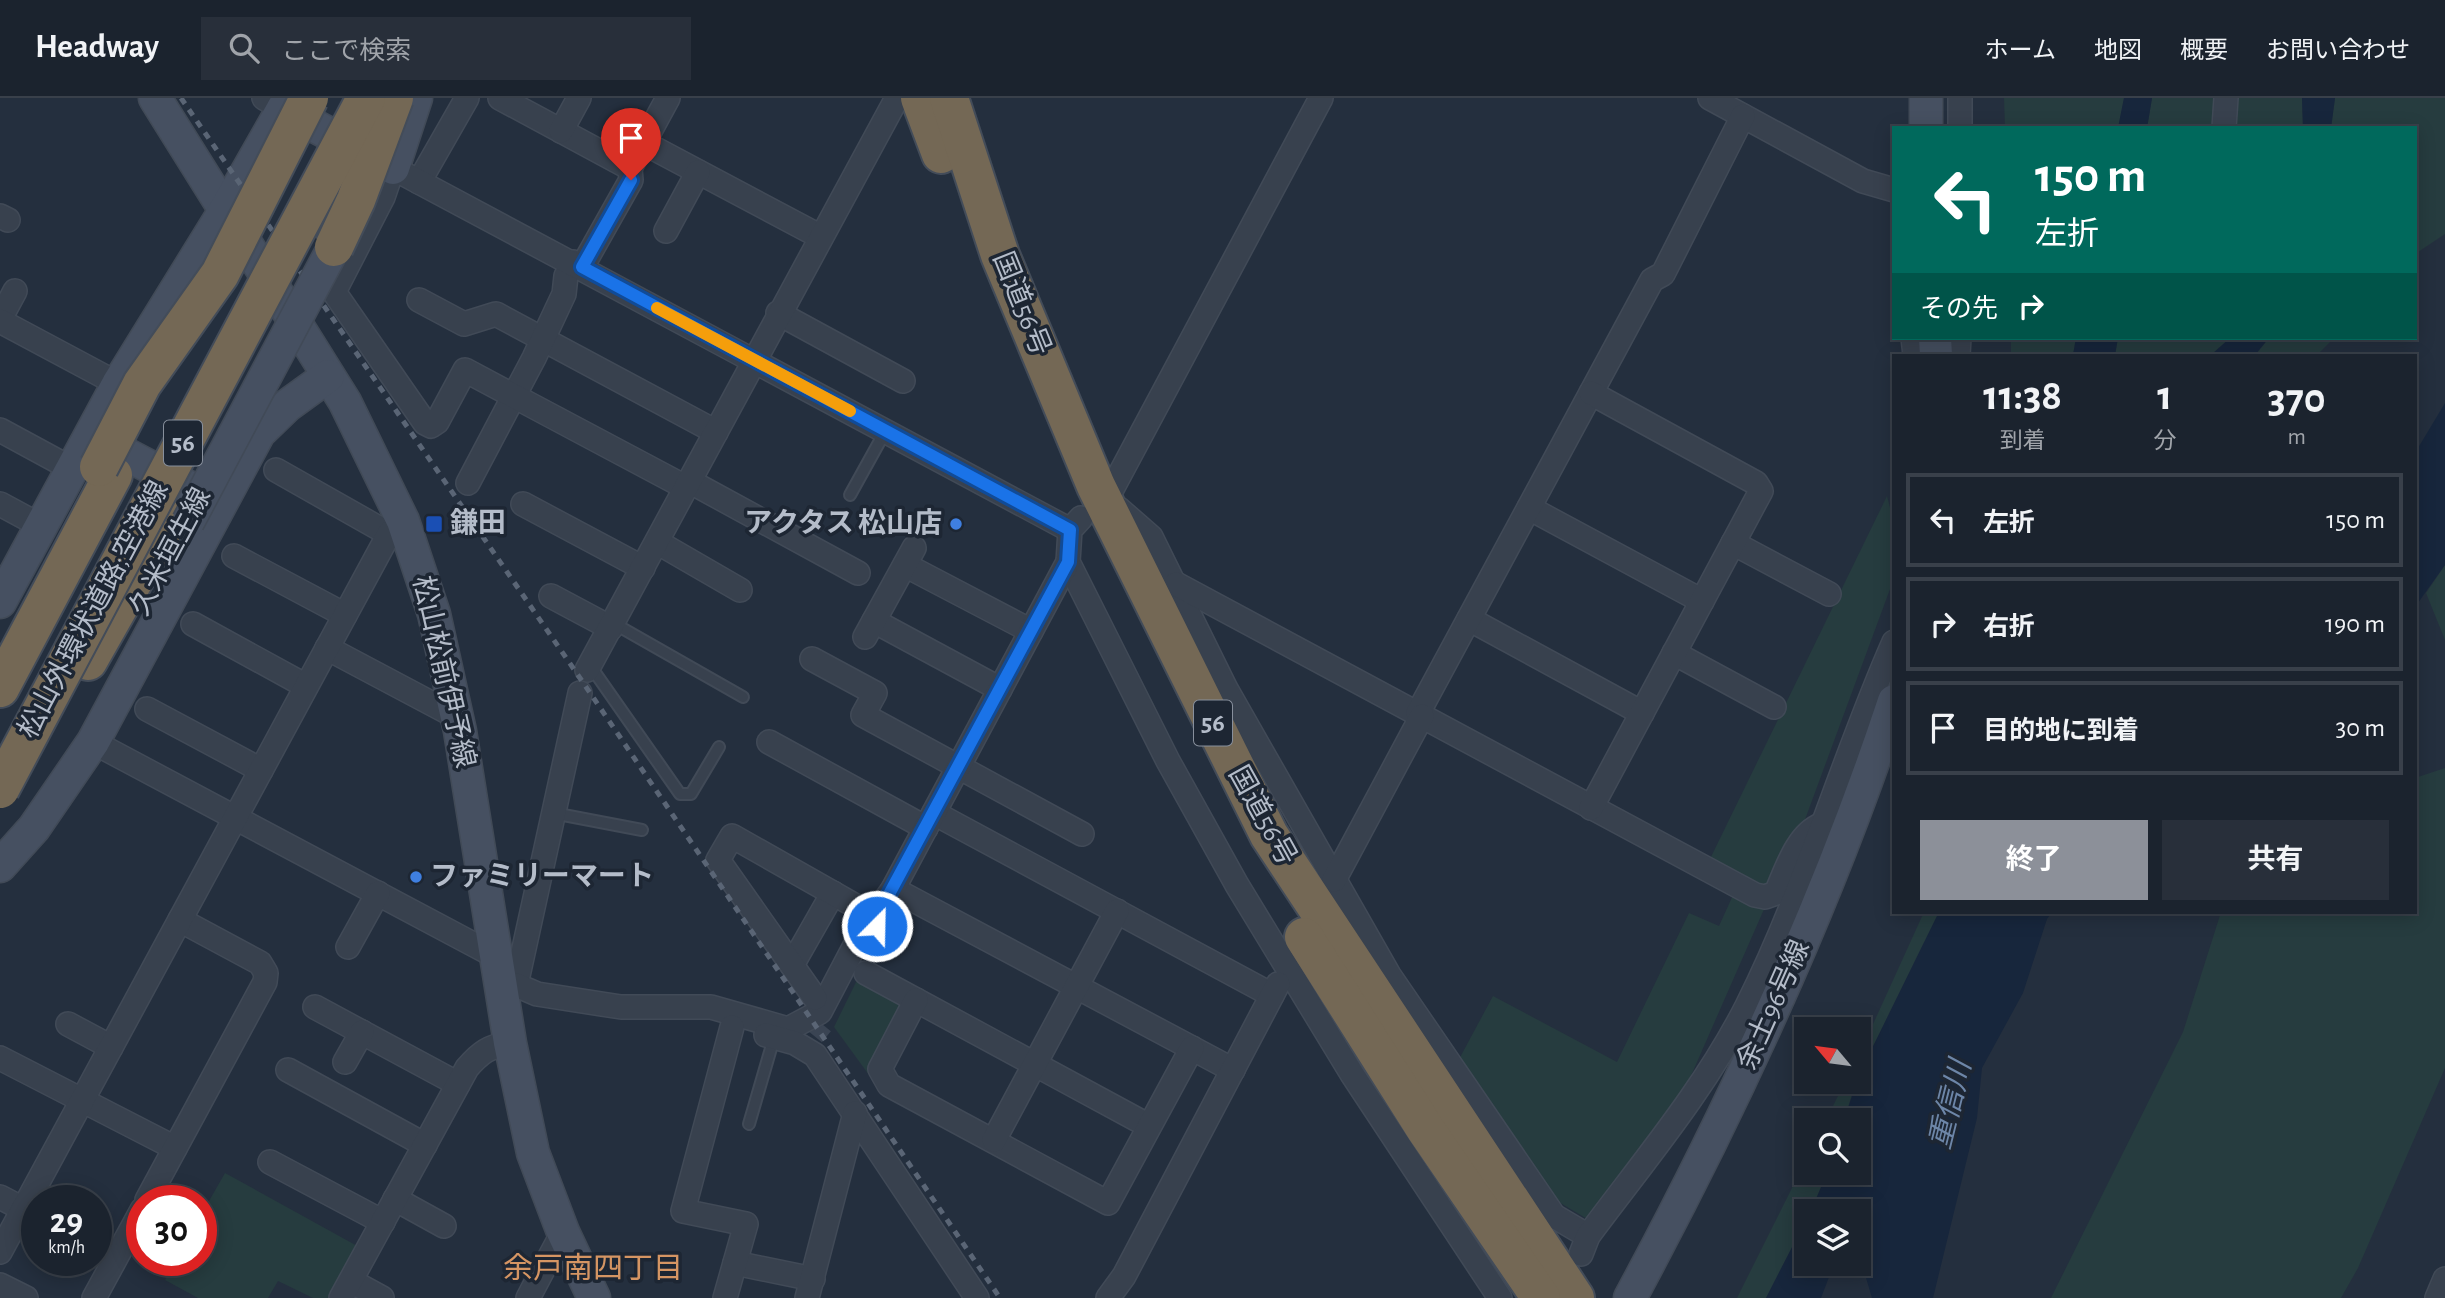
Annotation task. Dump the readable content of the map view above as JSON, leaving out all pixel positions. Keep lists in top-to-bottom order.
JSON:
{
  "streets": {
    "highway": ["国道56号", "56", "松山外環状道路;空港線"],
    "main road": ["久米垣生線", "松山松前伊予線", "余土96号線"]
  },
  "crossings": [
    ["56", "久米垣生線"],
    ["久米垣生線", "松山松前伊予線"]
  ],
  "districts": ["余戸南四丁目"],
  "water": ["重信川"],
  "places": {
    "transit": ["鎌田"],
    "other": ["アクタス 松山店", "ファミリーマート"]
  },
  "north": "top left",
  "page": {
    "header": "Headway",
    "search": "ここで検索",
    "nav": [
      "ホーム",
      "地図",
      "概要",
      "お問い合わせ"
    ],
    "turn": ["150 m", "左折"],
    "then": "その先",
    "eta": [
      "11:38",
      "到着",
      "1",
      "分",
      "370",
      "m"
    ],
    "list": [
      {
        "name": "左折",
        "value": "150 m"
      },
      {
        "name": "右折",
        "value": "190 m"
      },
      {
        "name": "目的地に到着",
        "value": "30 m"
      }
    ],
    "buttons": ["終了", "共有"],
    "speed": "29 km/h",
    "limit": "30"
  }
}
